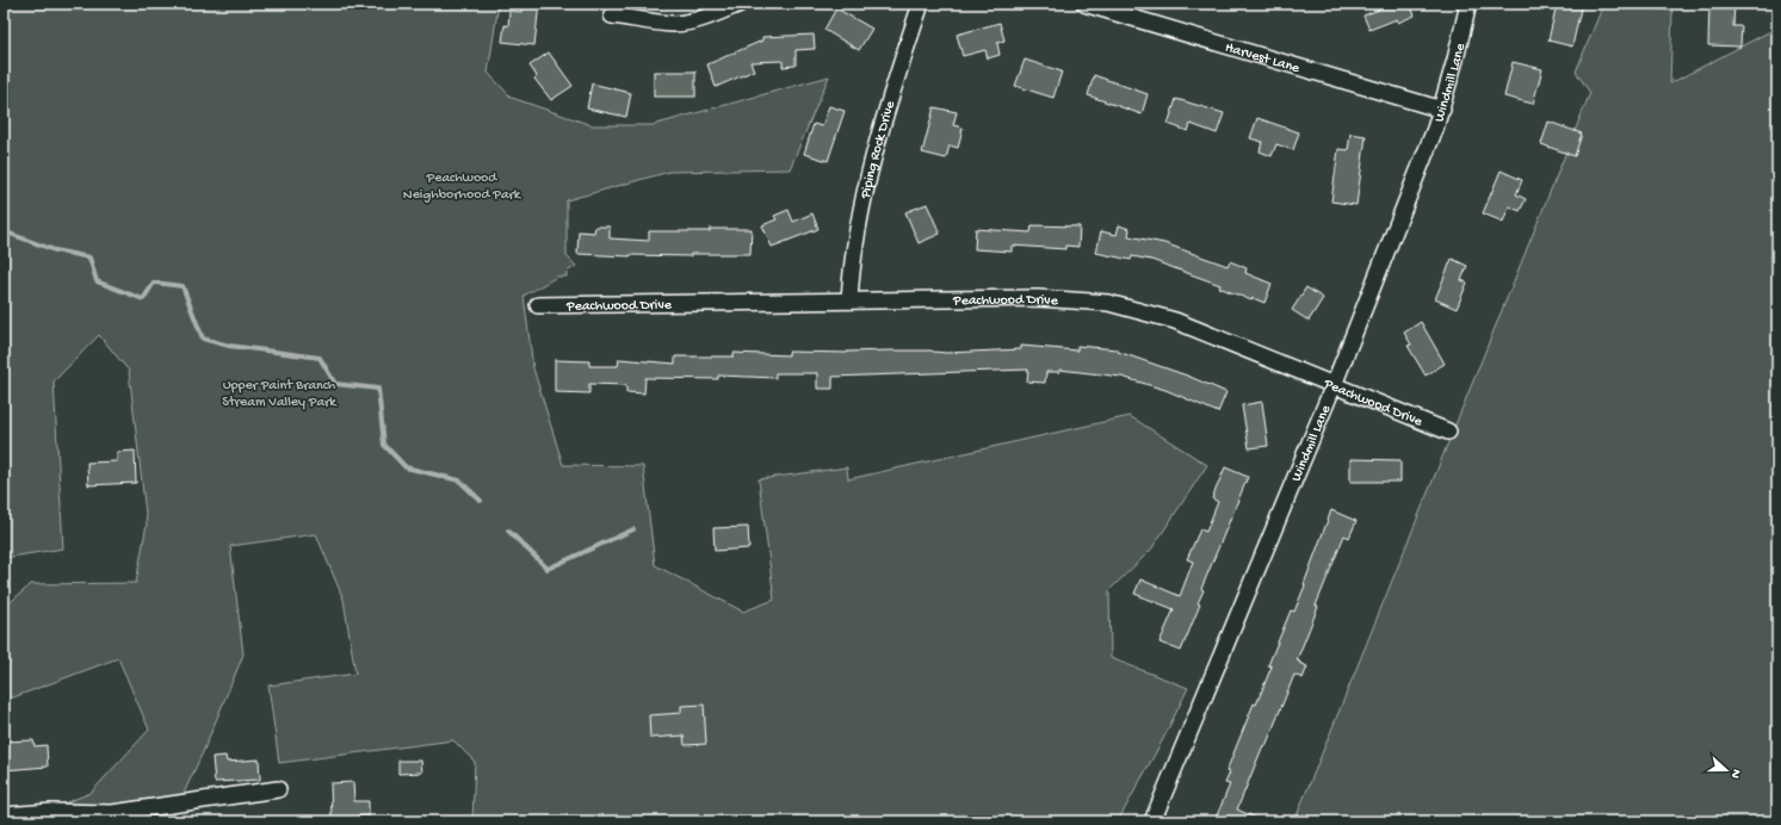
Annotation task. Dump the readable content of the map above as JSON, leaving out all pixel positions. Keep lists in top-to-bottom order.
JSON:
{
  "streets": {
    "street": [
      "Harvest Lane",
      "Windmill Lane",
      "Piping Rock Drive",
      "Peachwood Drive"
    ]
  },
  "crossings": [
    ["Harvest Lane", "Windmill Lane"],
    ["Windmill Lane", "Peachwood Drive"],
    ["Piping Rock Drive", "Peachwood Drive"]
  ],
  "parks": ["Peachwood Neighborhood Park", "Upper Paint Branch Stream Valley Park"],
  "north": "right"
}
